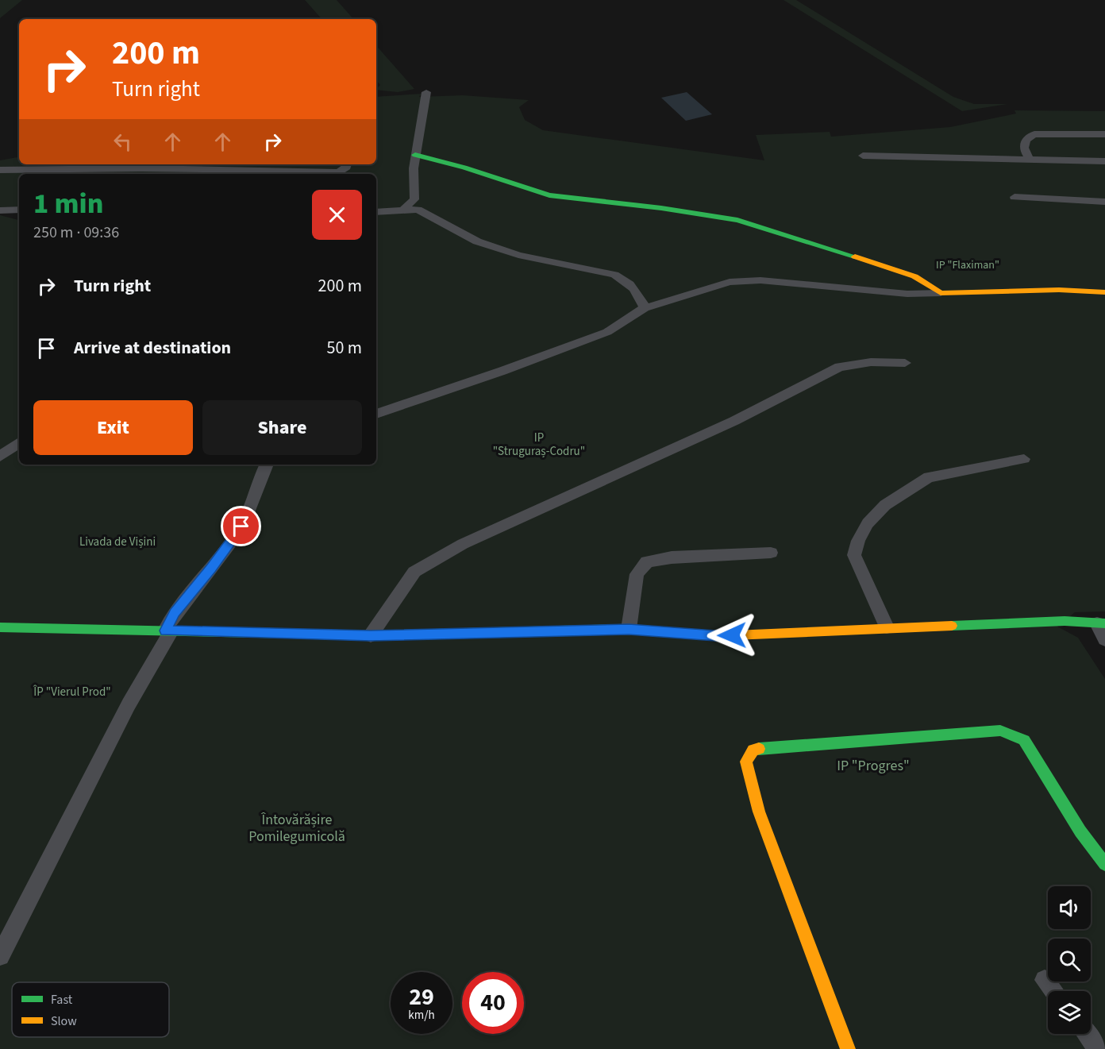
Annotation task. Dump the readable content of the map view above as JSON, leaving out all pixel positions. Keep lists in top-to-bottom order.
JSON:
{
  "parks": [
    "IP \"Flaximan\"",
    "IP \"Struguraș-Codru\"",
    "Livada de Vișini",
    "ÎP \"Vierul Prod\"",
    "IP \"Progres\"",
    "Întovărășire Pomilegumicolă"
  ],
  "legend": ["Fast", "Slow"],
  "page": {
    "turn": ["200 m", "Turn right"],
    "heading": ["1 min", "250 m · 09:36"],
    "list": [
      {
        "name": "Turn right",
        "value": "200 m"
      },
      {
        "name": "Arrive at destination",
        "value": "50 m"
      }
    ],
    "buttons": ["Exit", "Share"],
    "speed": "29 km/h",
    "limit": "40"
  }
}
